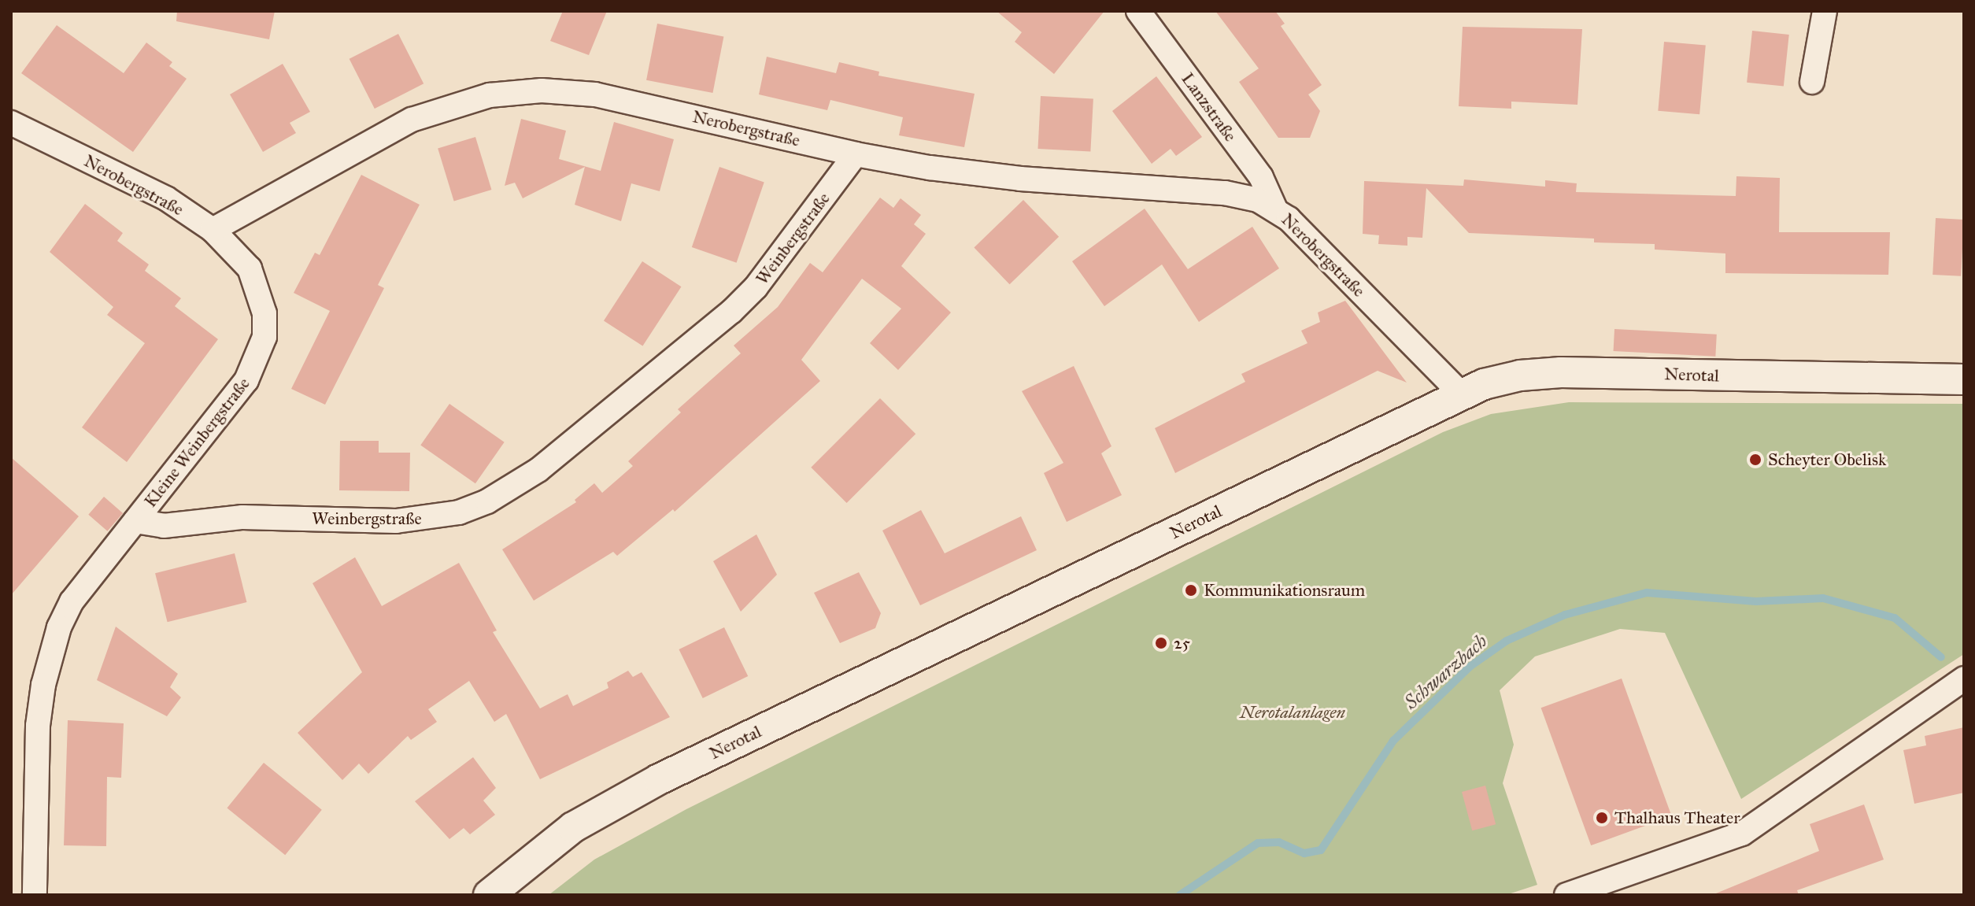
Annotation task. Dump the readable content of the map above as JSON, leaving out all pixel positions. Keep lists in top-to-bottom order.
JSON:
{
  "streets": {
    "street": [
      "Lanzstraße",
      "Nerobergstraße",
      "Weinbergstraße",
      "Nerotal",
      "Kleine Weinbergstraße"
    ]
  },
  "crossings": [
    ["Lanzstraße", "Nerobergstraße"],
    ["Nerobergstraße", "Weinbergstraße"],
    ["Nerobergstraße", "Nerotal"],
    ["Nerobergstraße", "Kleine Weinbergstraße"],
    ["Weinbergstraße", "Kleine Weinbergstraße"]
  ],
  "water": ["Schwarzbach"],
  "parks": ["Nerotalanlagen"],
  "places": [
    "Scheyter Obelisk",
    "Kommunikationsraum",
    "25",
    "Thalhaus Theater"
  ]
}
